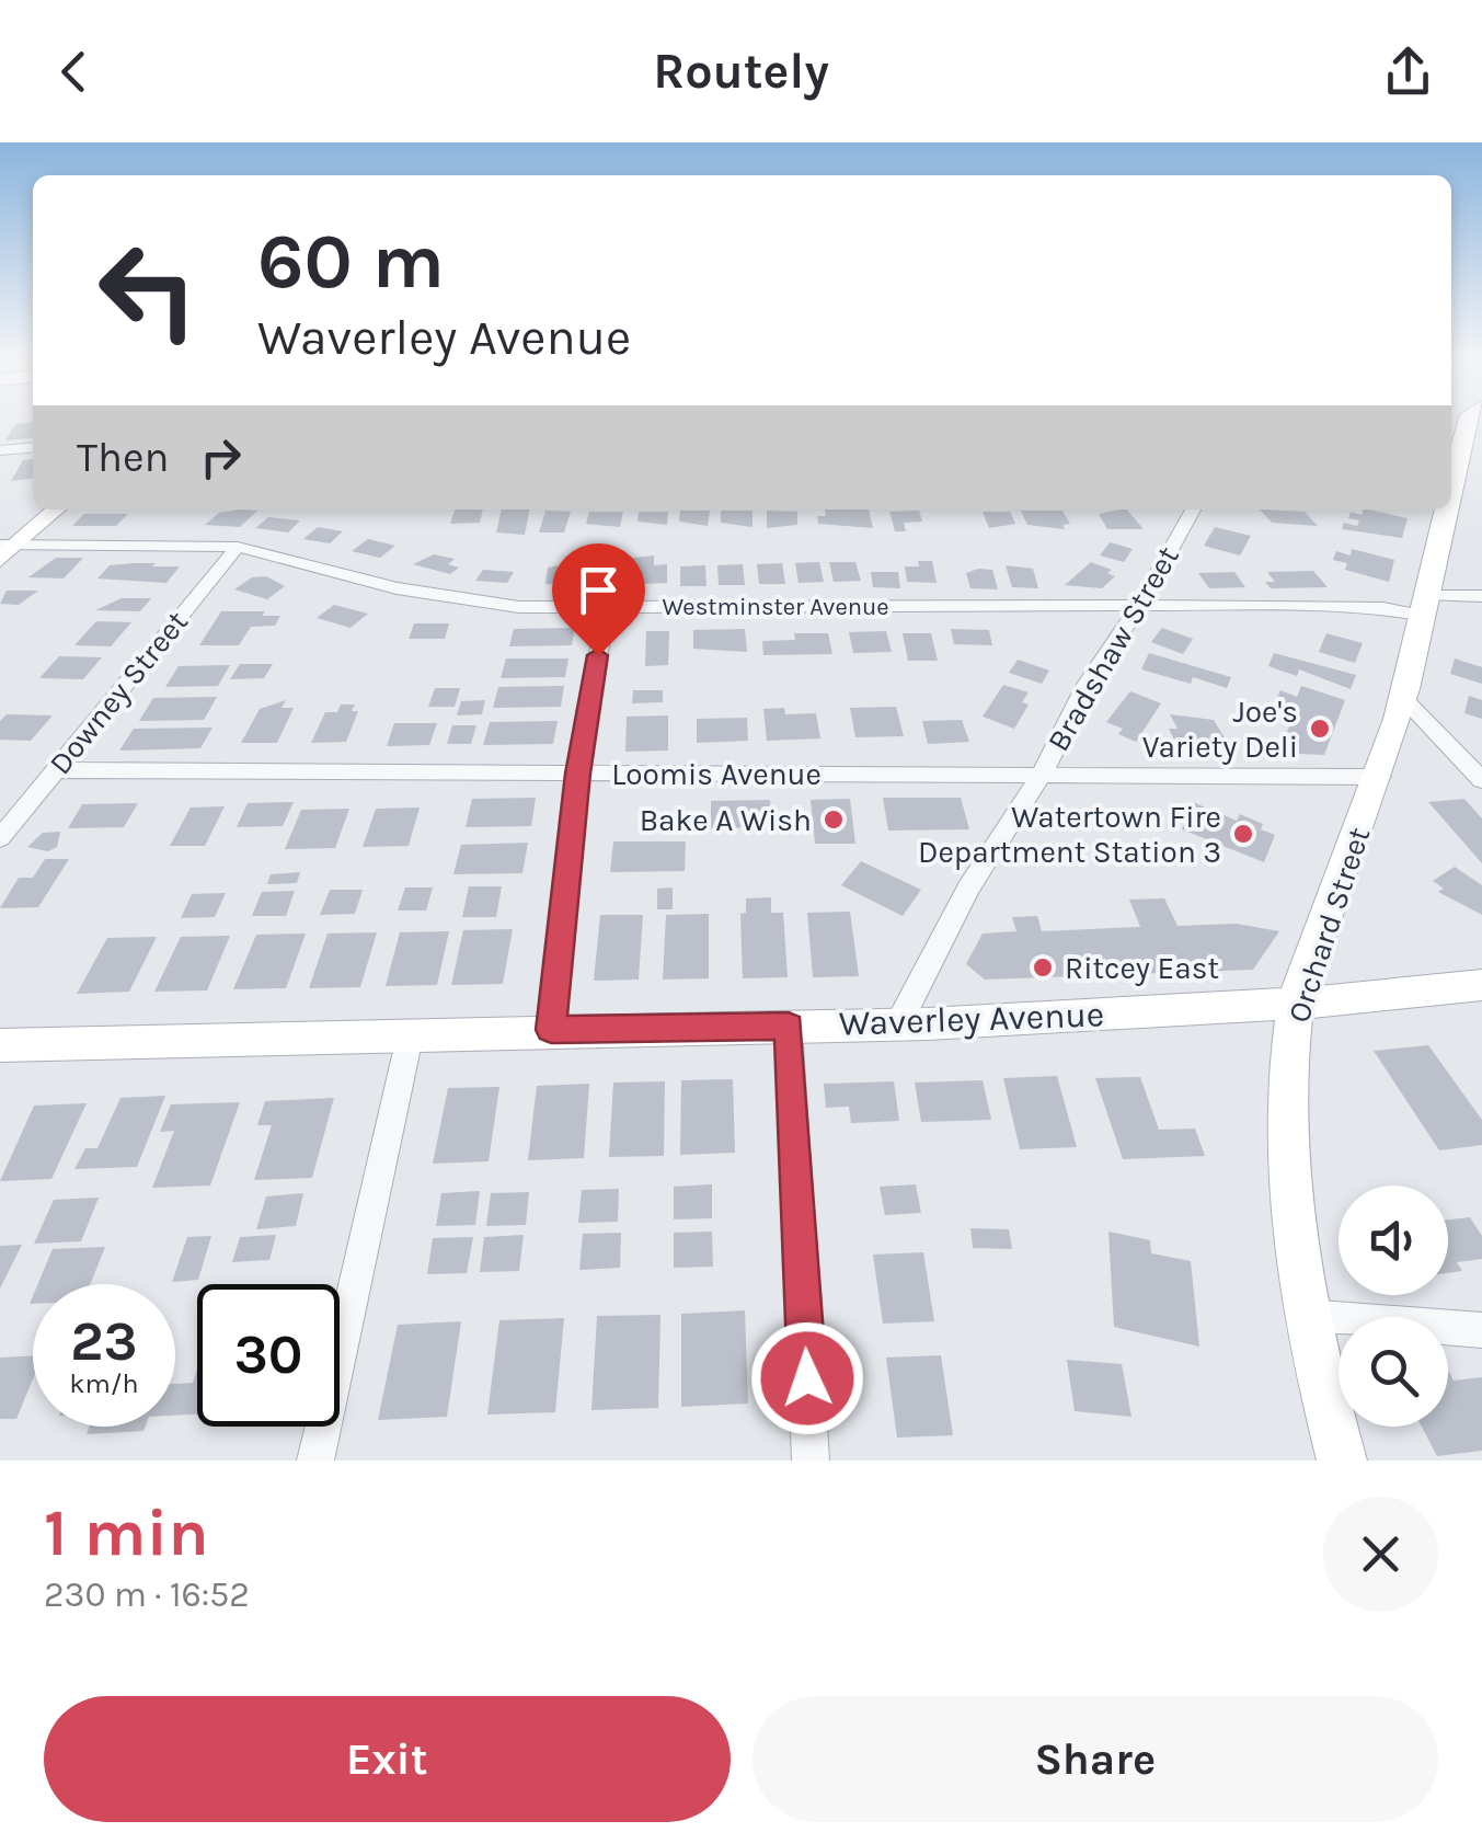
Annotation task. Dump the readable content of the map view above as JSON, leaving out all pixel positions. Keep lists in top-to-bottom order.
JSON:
{
  "streets": {
    "main road": ["Orchard Street", "Waverley Avenue"],
    "street": [
      "Westminster Avenue",
      "Bradshaw Street",
      "Downey Street",
      "Loomis Avenue"
    ]
  },
  "crossings": [
    ["Westminster Avenue", "Bradshaw Street"],
    ["Westminster Avenue", "Downey Street"],
    ["Westminster Avenue", "Orchard Street"],
    ["Bradshaw Street", "Loomis Avenue"],
    ["Bradshaw Street", "Waverley Avenue"],
    ["Downey Street", "Loomis Avenue"],
    ["Loomis Avenue", "Orchard Street"],
    ["Orchard Street", "Waverley Avenue"]
  ],
  "places": [
    "Joe's Variety Deli",
    "Bake A Wish",
    "Watertown Fire Department Station 3",
    "Ritcey East"
  ],
  "page": {
    "header": "Routely",
    "turn": ["60 m", "Waverley Avenue"],
    "then": "Then",
    "speed": "23 km/h",
    "limit": "30",
    "heading": ["1 min", "230 m · 16:52"],
    "buttons": ["Exit", "Share"]
  }
}
